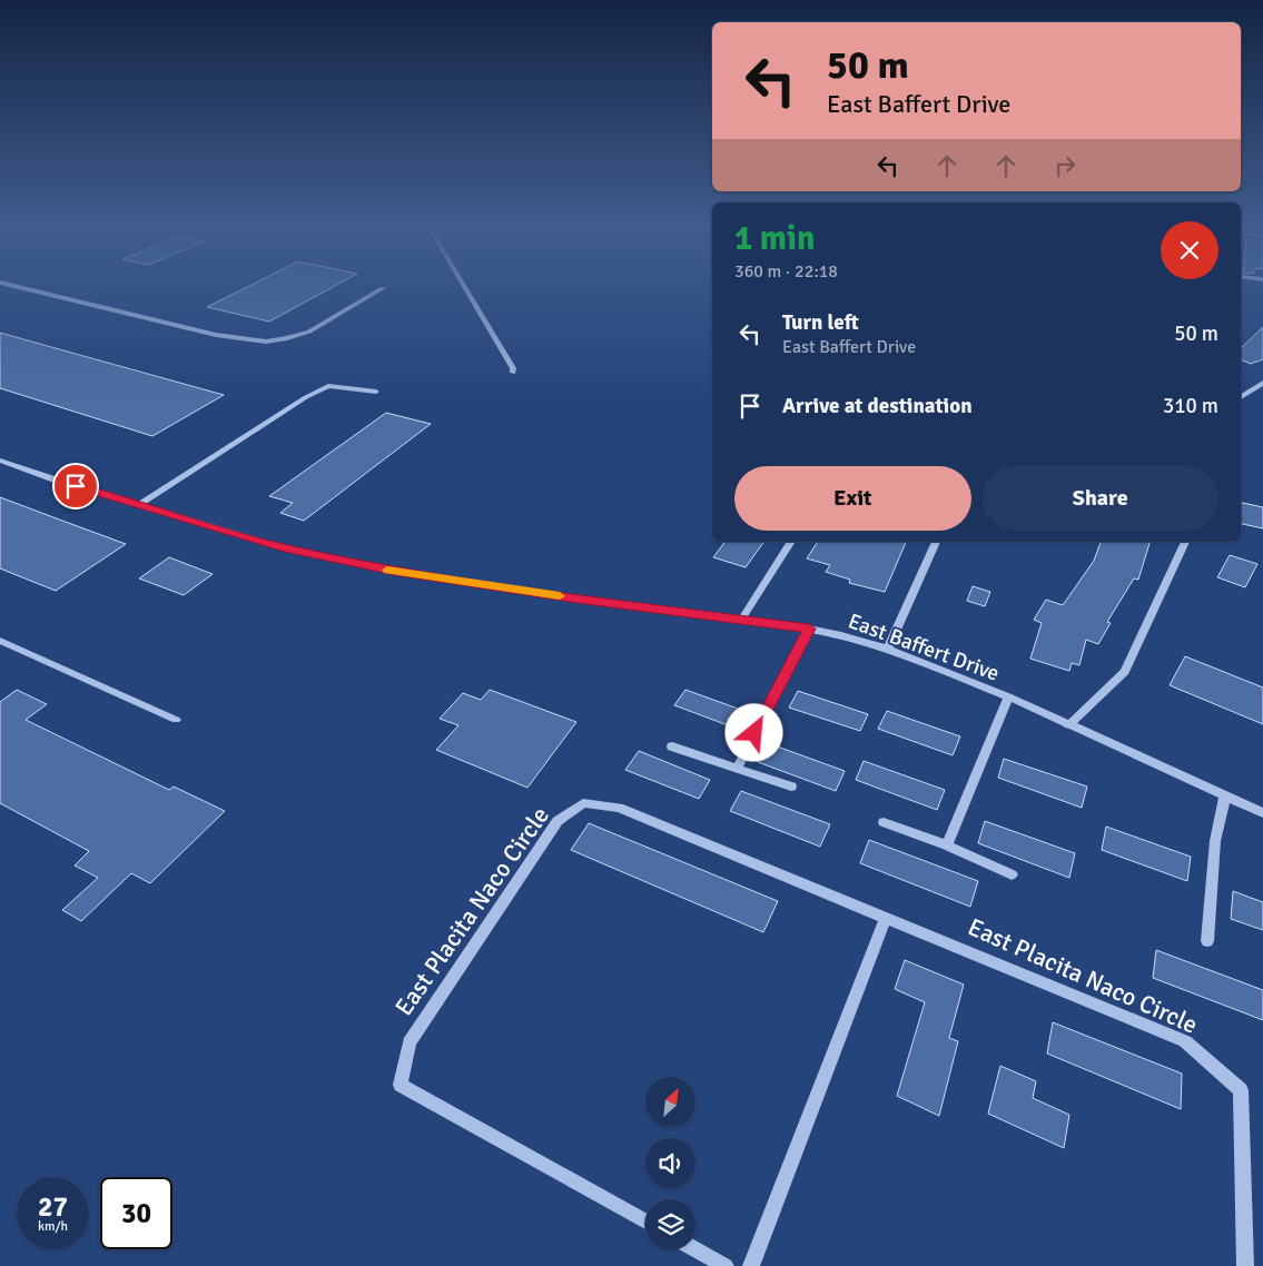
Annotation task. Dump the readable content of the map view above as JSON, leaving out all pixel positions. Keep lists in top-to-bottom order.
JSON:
{
  "streets": {
    "street": ["East Baffert Drive", "East Placita Naco Circle"]
  },
  "north": "top right",
  "page": {
    "turn": ["50 m", "East Baffert Drive"],
    "heading": ["1 min", "360 m · 22:18"],
    "list": [
      {
        "name": "Turn left",
        "note": "East Baffert Drive",
        "value": "50 m"
      },
      {
        "name": "Arrive at destination",
        "value": "310 m"
      }
    ],
    "buttons": ["Exit", "Share"],
    "speed": "27 km/h",
    "limit": "30"
  }
}
